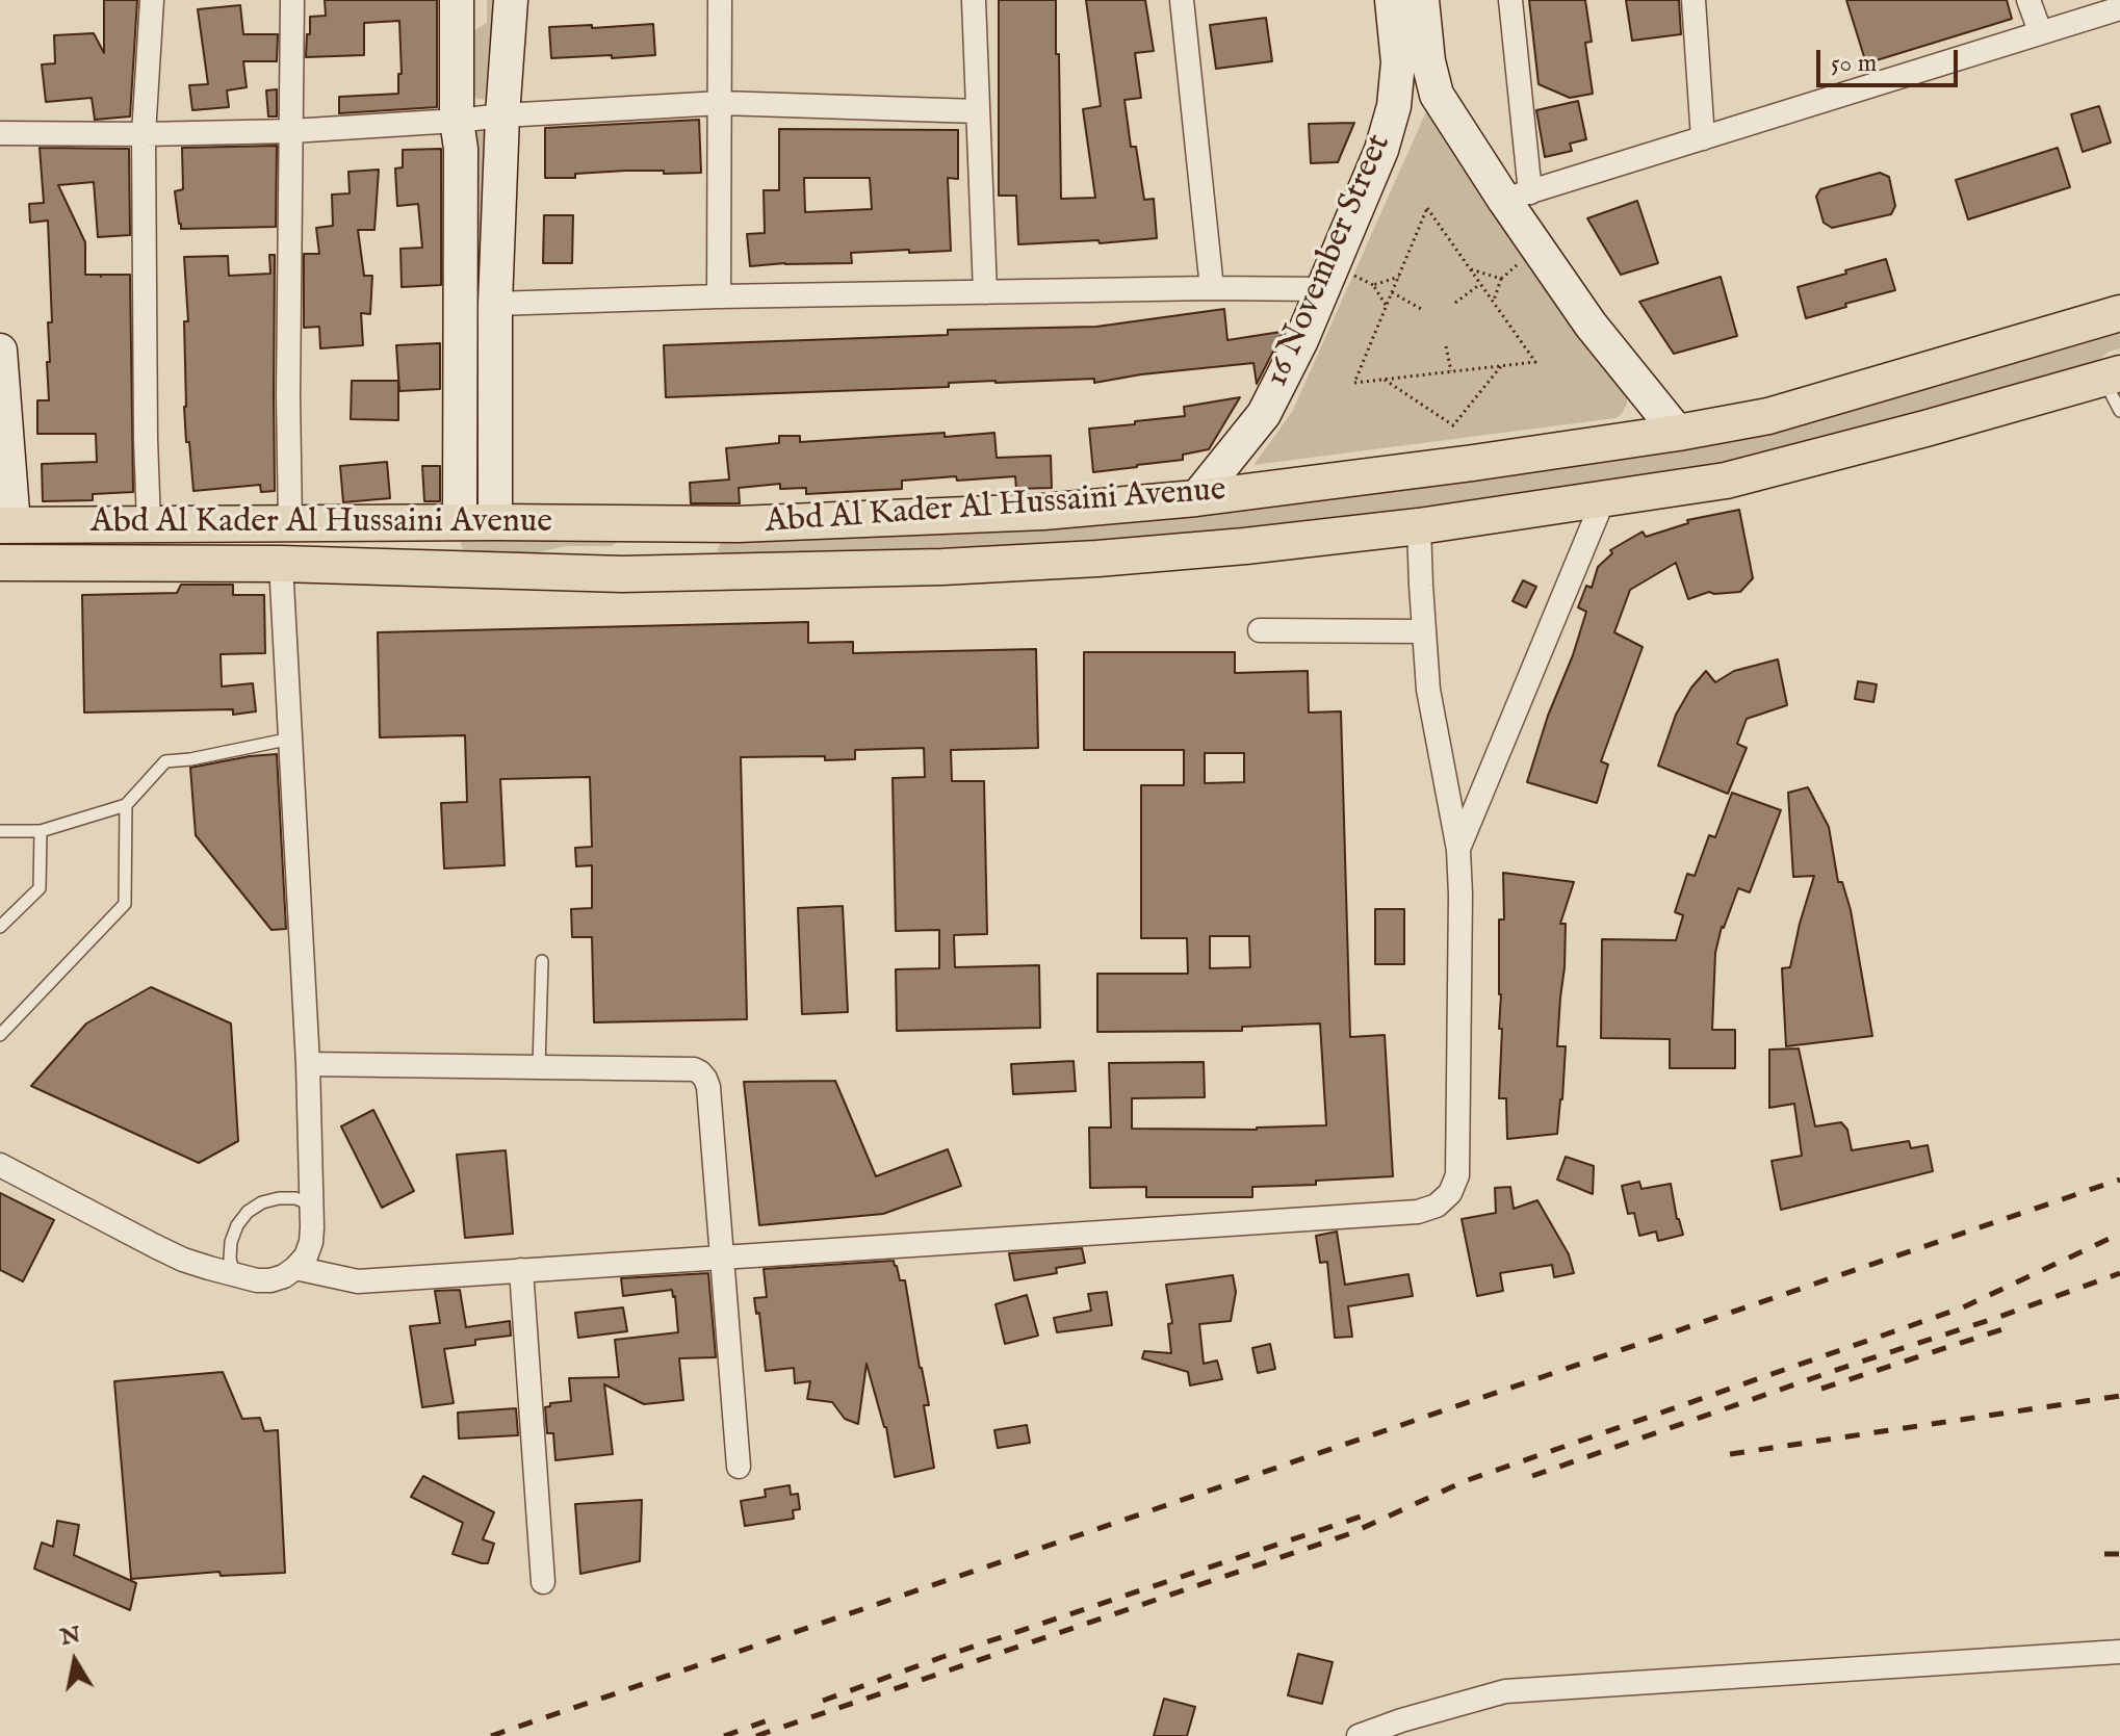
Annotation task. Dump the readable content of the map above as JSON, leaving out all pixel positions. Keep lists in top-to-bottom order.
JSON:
{
  "streets": {
    "main road": ["Abd Al Kader Al Hussaini Avenue"],
    "street": ["16 November Street"]
  },
  "crossings": [
    ["16 November Street", "Abd Al Kader Al Hussaini Avenue"]
  ],
  "scale_bar": "50 m",
  "north": "top"
}
